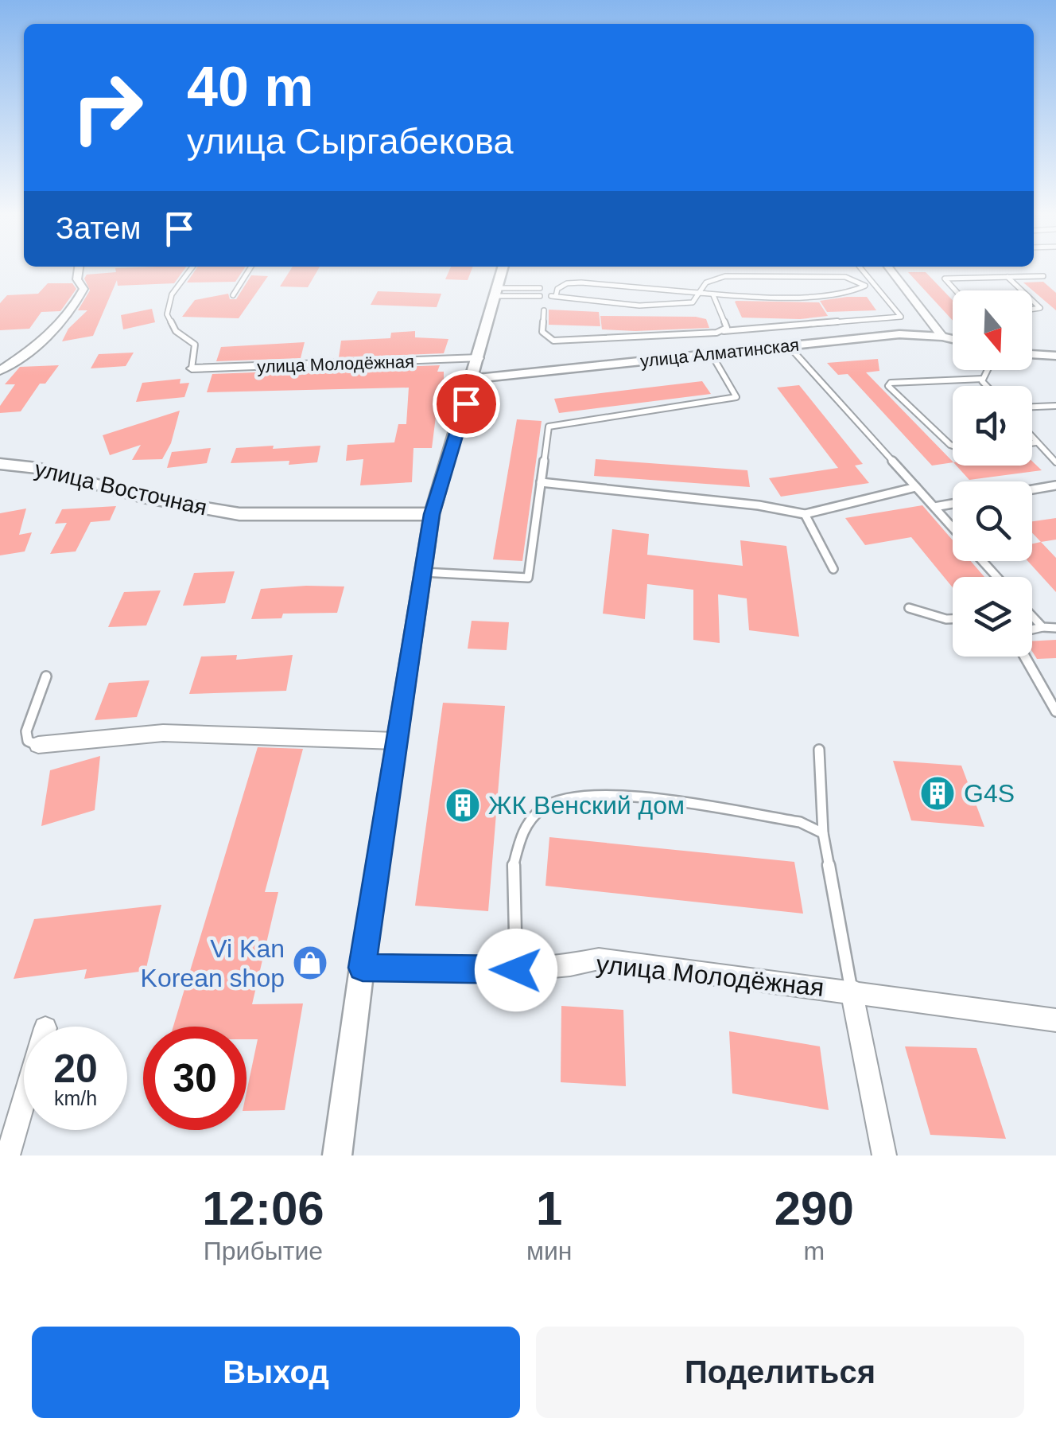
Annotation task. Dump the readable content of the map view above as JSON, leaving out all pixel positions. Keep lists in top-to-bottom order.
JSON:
{
  "streets": {
    "street": ["улица Алматинская", "улица Молодёжная", "улица Восточная"]
  },
  "places": {
    "building": ["G4S", "ЖК Венский дом"],
    "shop": ["Vi Kan Korean shop"]
  },
  "north": "bottom",
  "page": {
    "turn": ["40 m", "улица Сыргабекова"],
    "then": "Затем",
    "speed": "20 km/h",
    "limit": "30",
    "eta": [
      "12:06",
      "Прибытие",
      "1",
      "мин",
      "290",
      "m"
    ],
    "buttons": ["Выход", "Поделиться"]
  }
}
